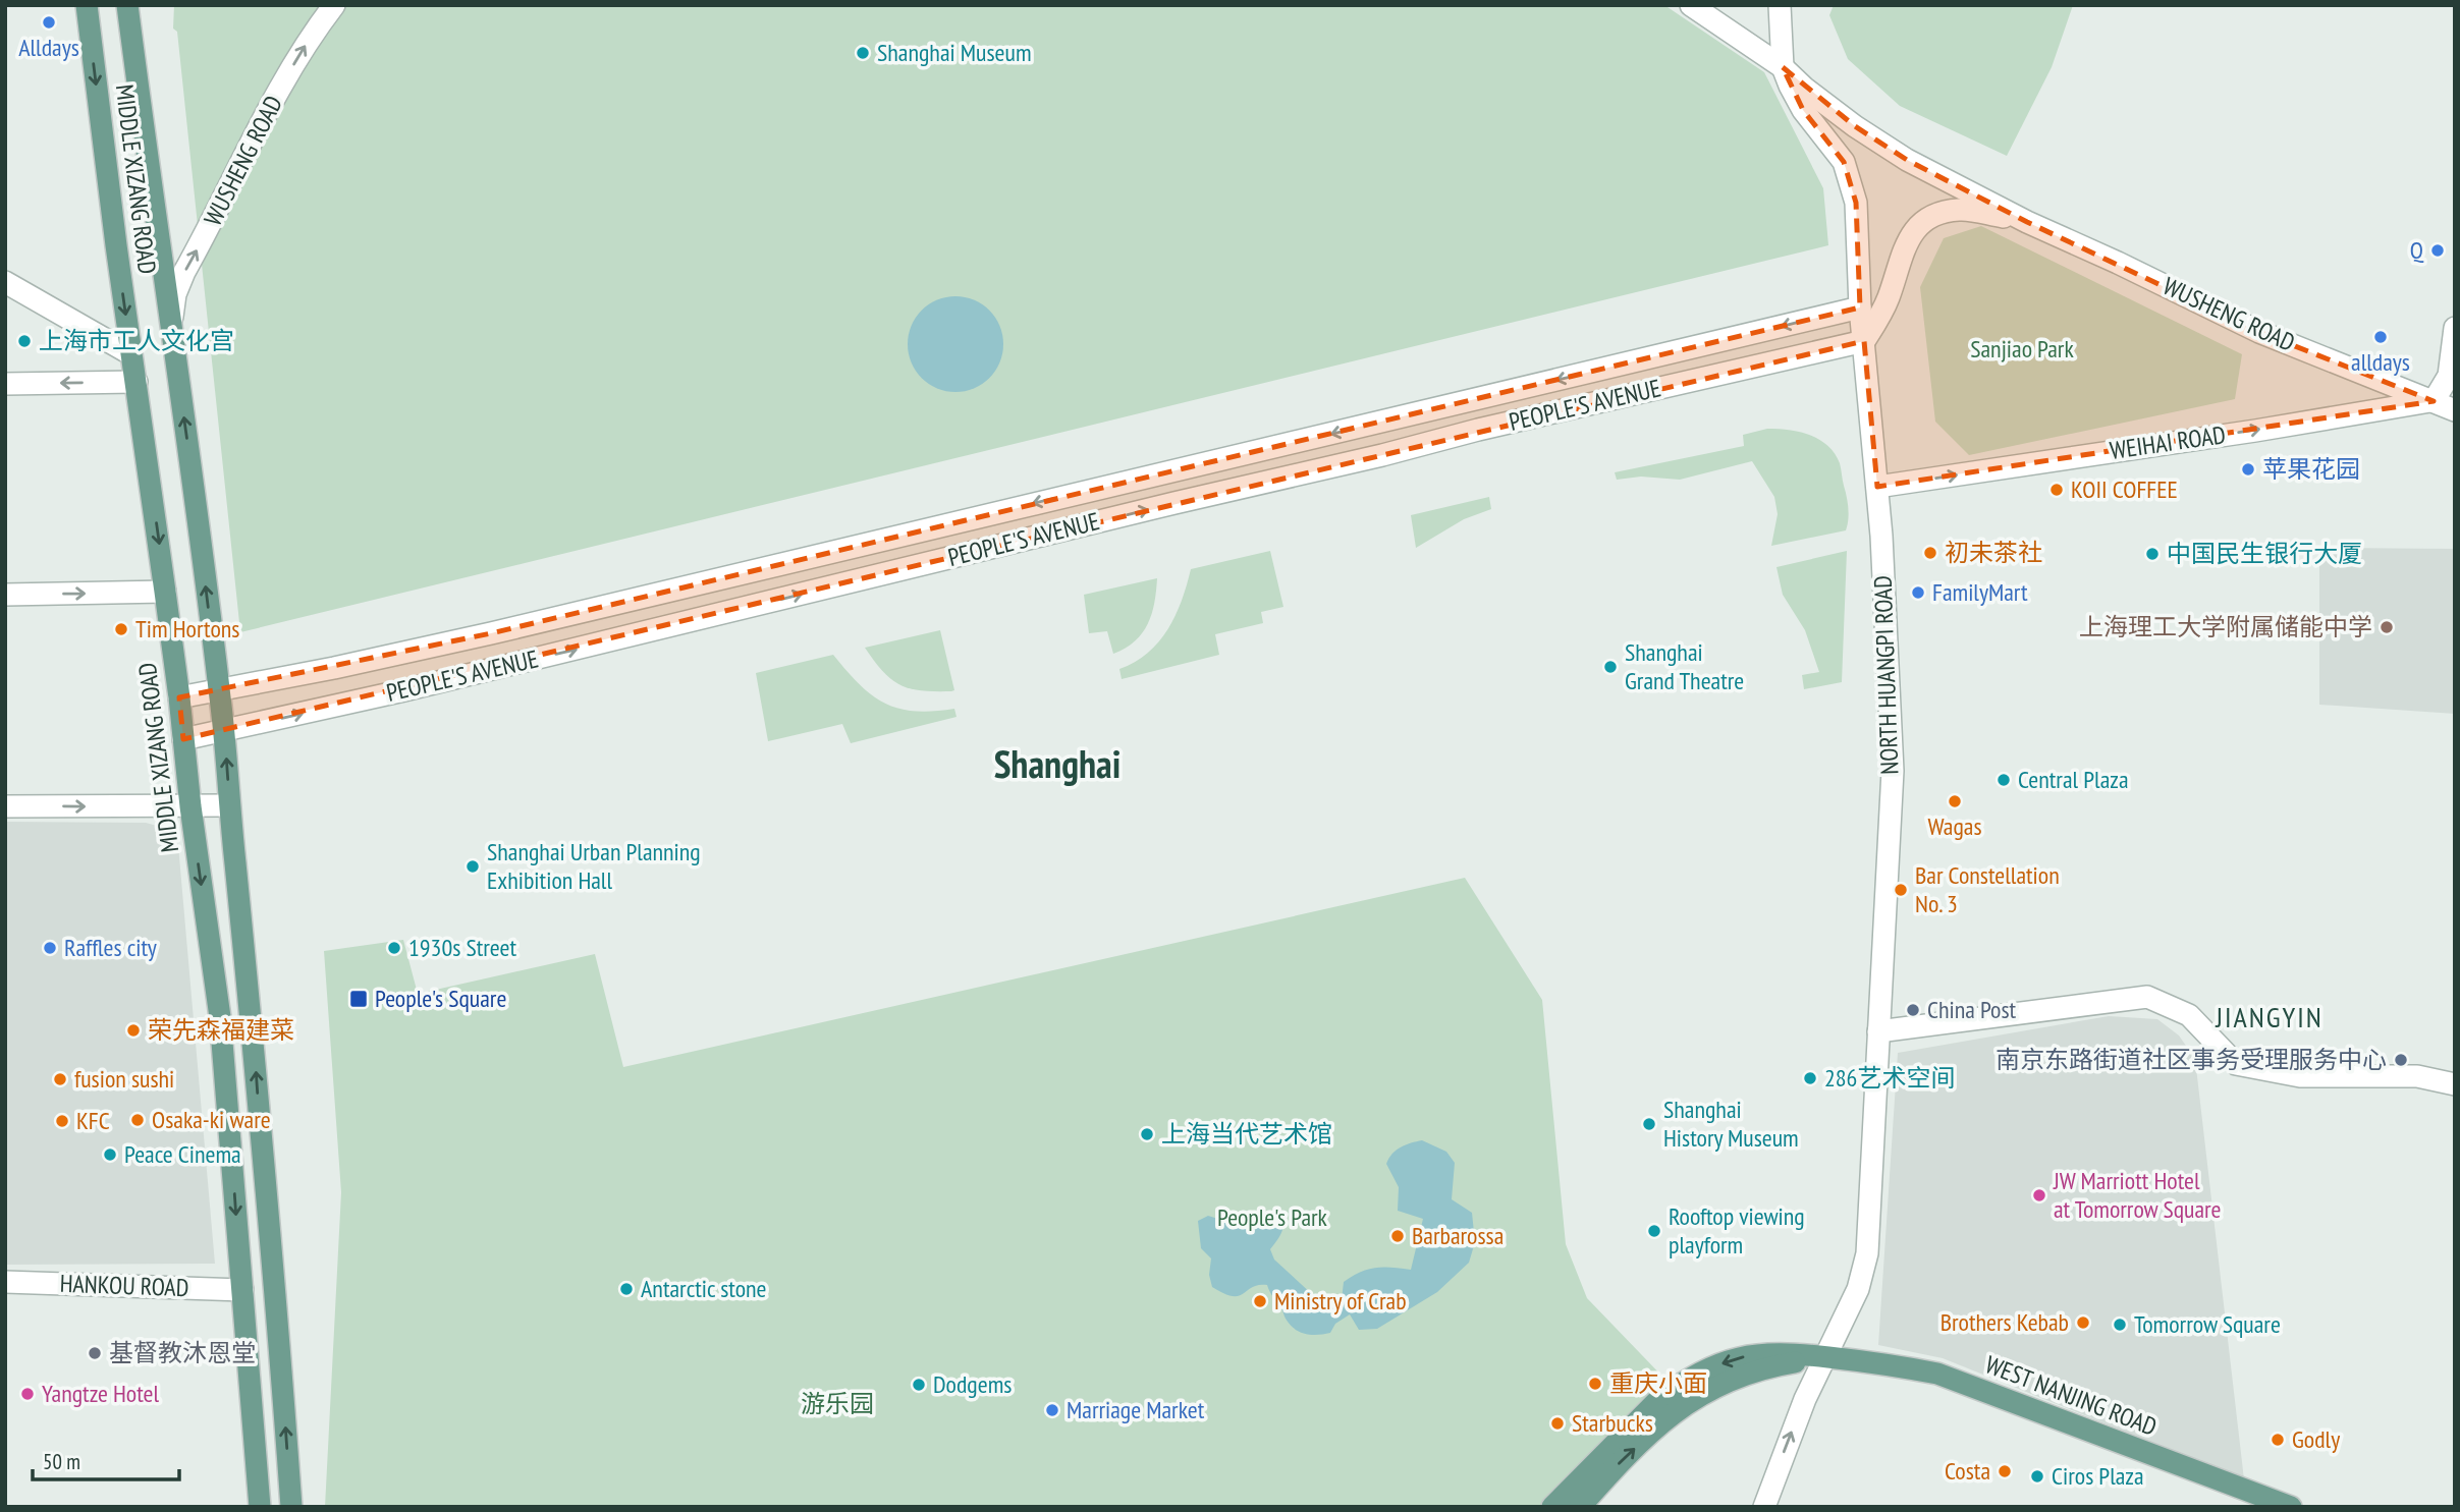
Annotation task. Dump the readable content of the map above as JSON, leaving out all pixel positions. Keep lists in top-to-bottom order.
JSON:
{
  "streets": {
    "main road": ["MIDDLE XIZANG ROAD", "WEST NANJING ROAD"],
    "street": [
      "WUSHENG ROAD",
      "PEOPLE'S AVENUE",
      "WEIHAI ROAD",
      "NORTH HUANGPI ROAD",
      "HANKOU ROAD"
    ]
  },
  "crossings": [
    ["WUSHENG ROAD", "MIDDLE XIZANG ROAD"],
    ["WUSHENG ROAD", "PEOPLE'S AVENUE"],
    ["WUSHENG ROAD", "WEIHAI ROAD"],
    ["WUSHENG ROAD", "NORTH HUANGPI ROAD"],
    ["MIDDLE XIZANG ROAD", "PEOPLE'S AVENUE"],
    ["MIDDLE XIZANG ROAD", "HANKOU ROAD"],
    ["PEOPLE'S AVENUE", "NORTH HUANGPI ROAD"],
    ["WEIHAI ROAD", "NORTH HUANGPI ROAD"],
    ["NORTH HUANGPI ROAD", "WEST NANJING ROAD"]
  ],
  "one_way": ["WEIHAI ROAD"],
  "districts": ["Shanghai", "JIANGYIN"],
  "parks": ["Sanjiao Park", "People's Park", "游乐园"],
  "places": {
    "other": [
      "Alldays",
      "Shanghai Museum",
      "Q",
      "alldays",
      "上海市工人文化宫",
      "苹果花园",
      "KOII COFFEE",
      "初未茶社",
      "中国民生银行大厦",
      "FamilyMart",
      "上海理工大学附属储能中学",
      "Tim Hortons",
      "Shanghai Grand Theatre",
      "Central Plaza",
      "Wagas",
      "Shanghai Urban Planning Exhibition Hall",
      "Bar Constellation No. 3",
      "Raffles city",
      "1930s Street",
      "China Post",
      "荣先森福建菜",
      "南京东路街道社区事务受理服务中心",
      "286艺术空间",
      "fusion sushi",
      "Osaka-ki ware",
      "KFC",
      "Shanghai History Museum",
      "上海当代艺术馆",
      "Peace Cinema",
      "JW Marriott Hotel at Tomorrow Square",
      "Rooftop viewing playform",
      "Barbarossa",
      "Antarctic stone",
      "Ministry of Crab",
      "Brothers Kebab",
      "Tomorrow Square",
      "基督教沐恩堂",
      "重庆小面",
      "Dodgems",
      "Yangtze Hotel",
      "Marriage Market",
      "Starbucks",
      "Godly",
      "Costa",
      "Ciros Plaza"
    ],
    "transit": ["People's Square"]
  },
  "scale_bar": "50 m"
}
